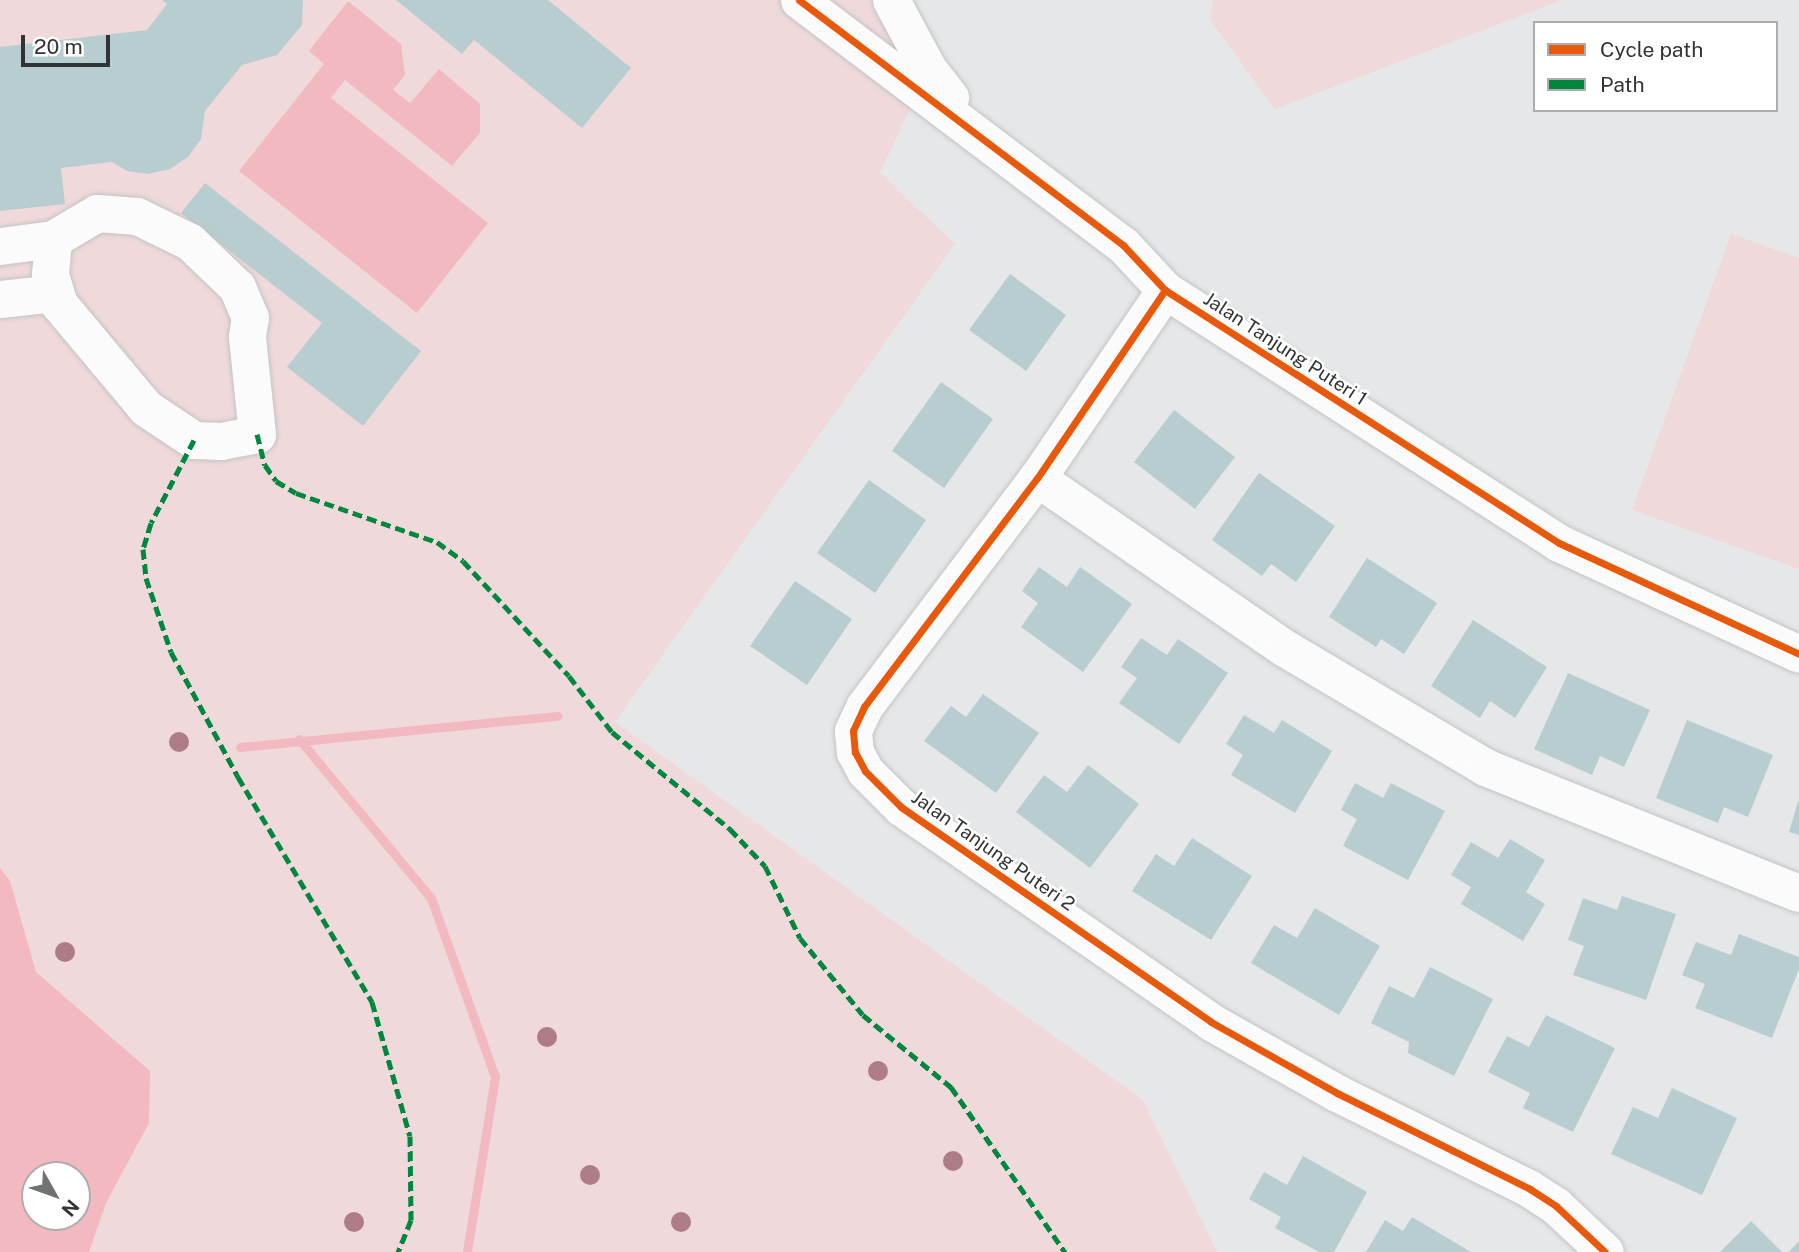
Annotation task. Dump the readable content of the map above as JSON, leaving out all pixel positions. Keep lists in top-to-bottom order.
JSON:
{
  "streets": {
    "street": ["Jalan Tanjung Puteri 1", "Jalan Tanjung Puteri 2"]
  },
  "crossings": [
    ["Jalan Tanjung Puteri 1", "Jalan Tanjung Puteri 2"]
  ],
  "legend": ["Cycle path", "Path"],
  "scale_bar": "20 m",
  "north": "bottom right"
}
